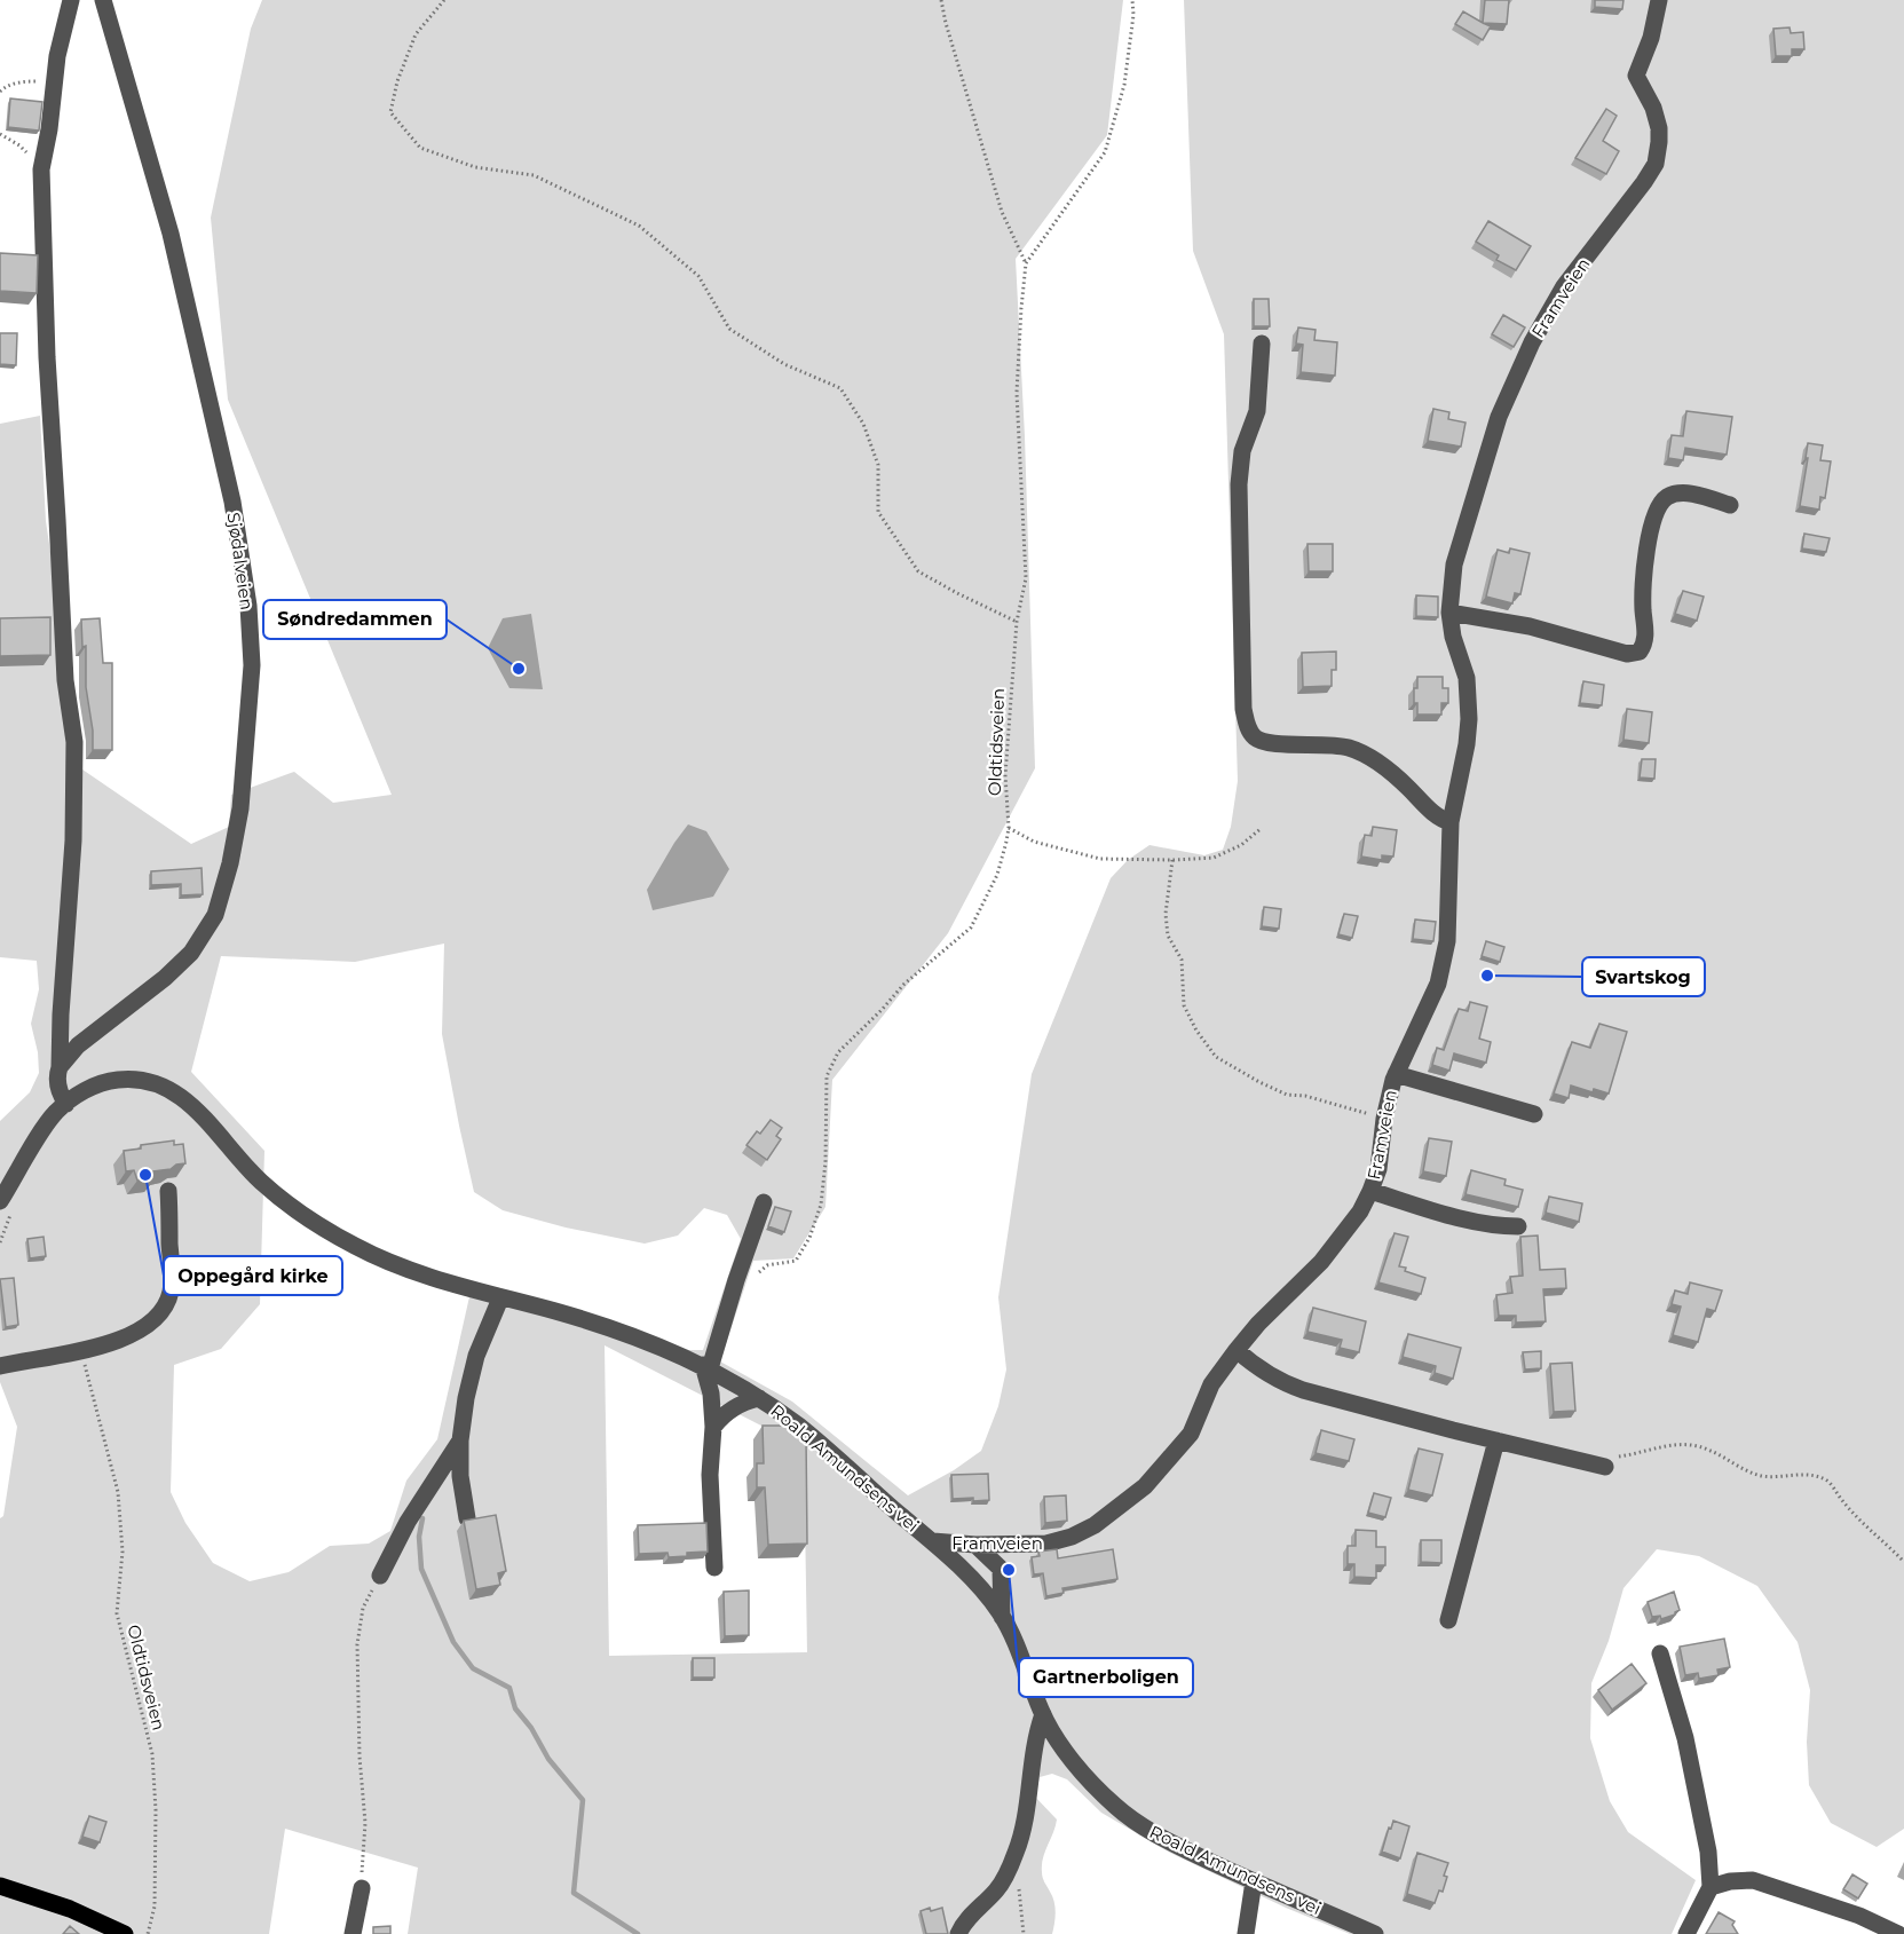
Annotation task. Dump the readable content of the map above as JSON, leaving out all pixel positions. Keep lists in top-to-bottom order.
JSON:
{
  "streets": {
    "street": ["Framveien", "Sjødalveien", "Roald Amundsens vei"],
    "path": ["Oldtidsveien"]
  },
  "crossings": [
    ["Framveien", "Roald Amundsens vei"]
  ],
  "places": [
    "Søndredammen",
    "Svartskog",
    "Oppegård kirke",
    "Gartnerboligen"
  ]
}
